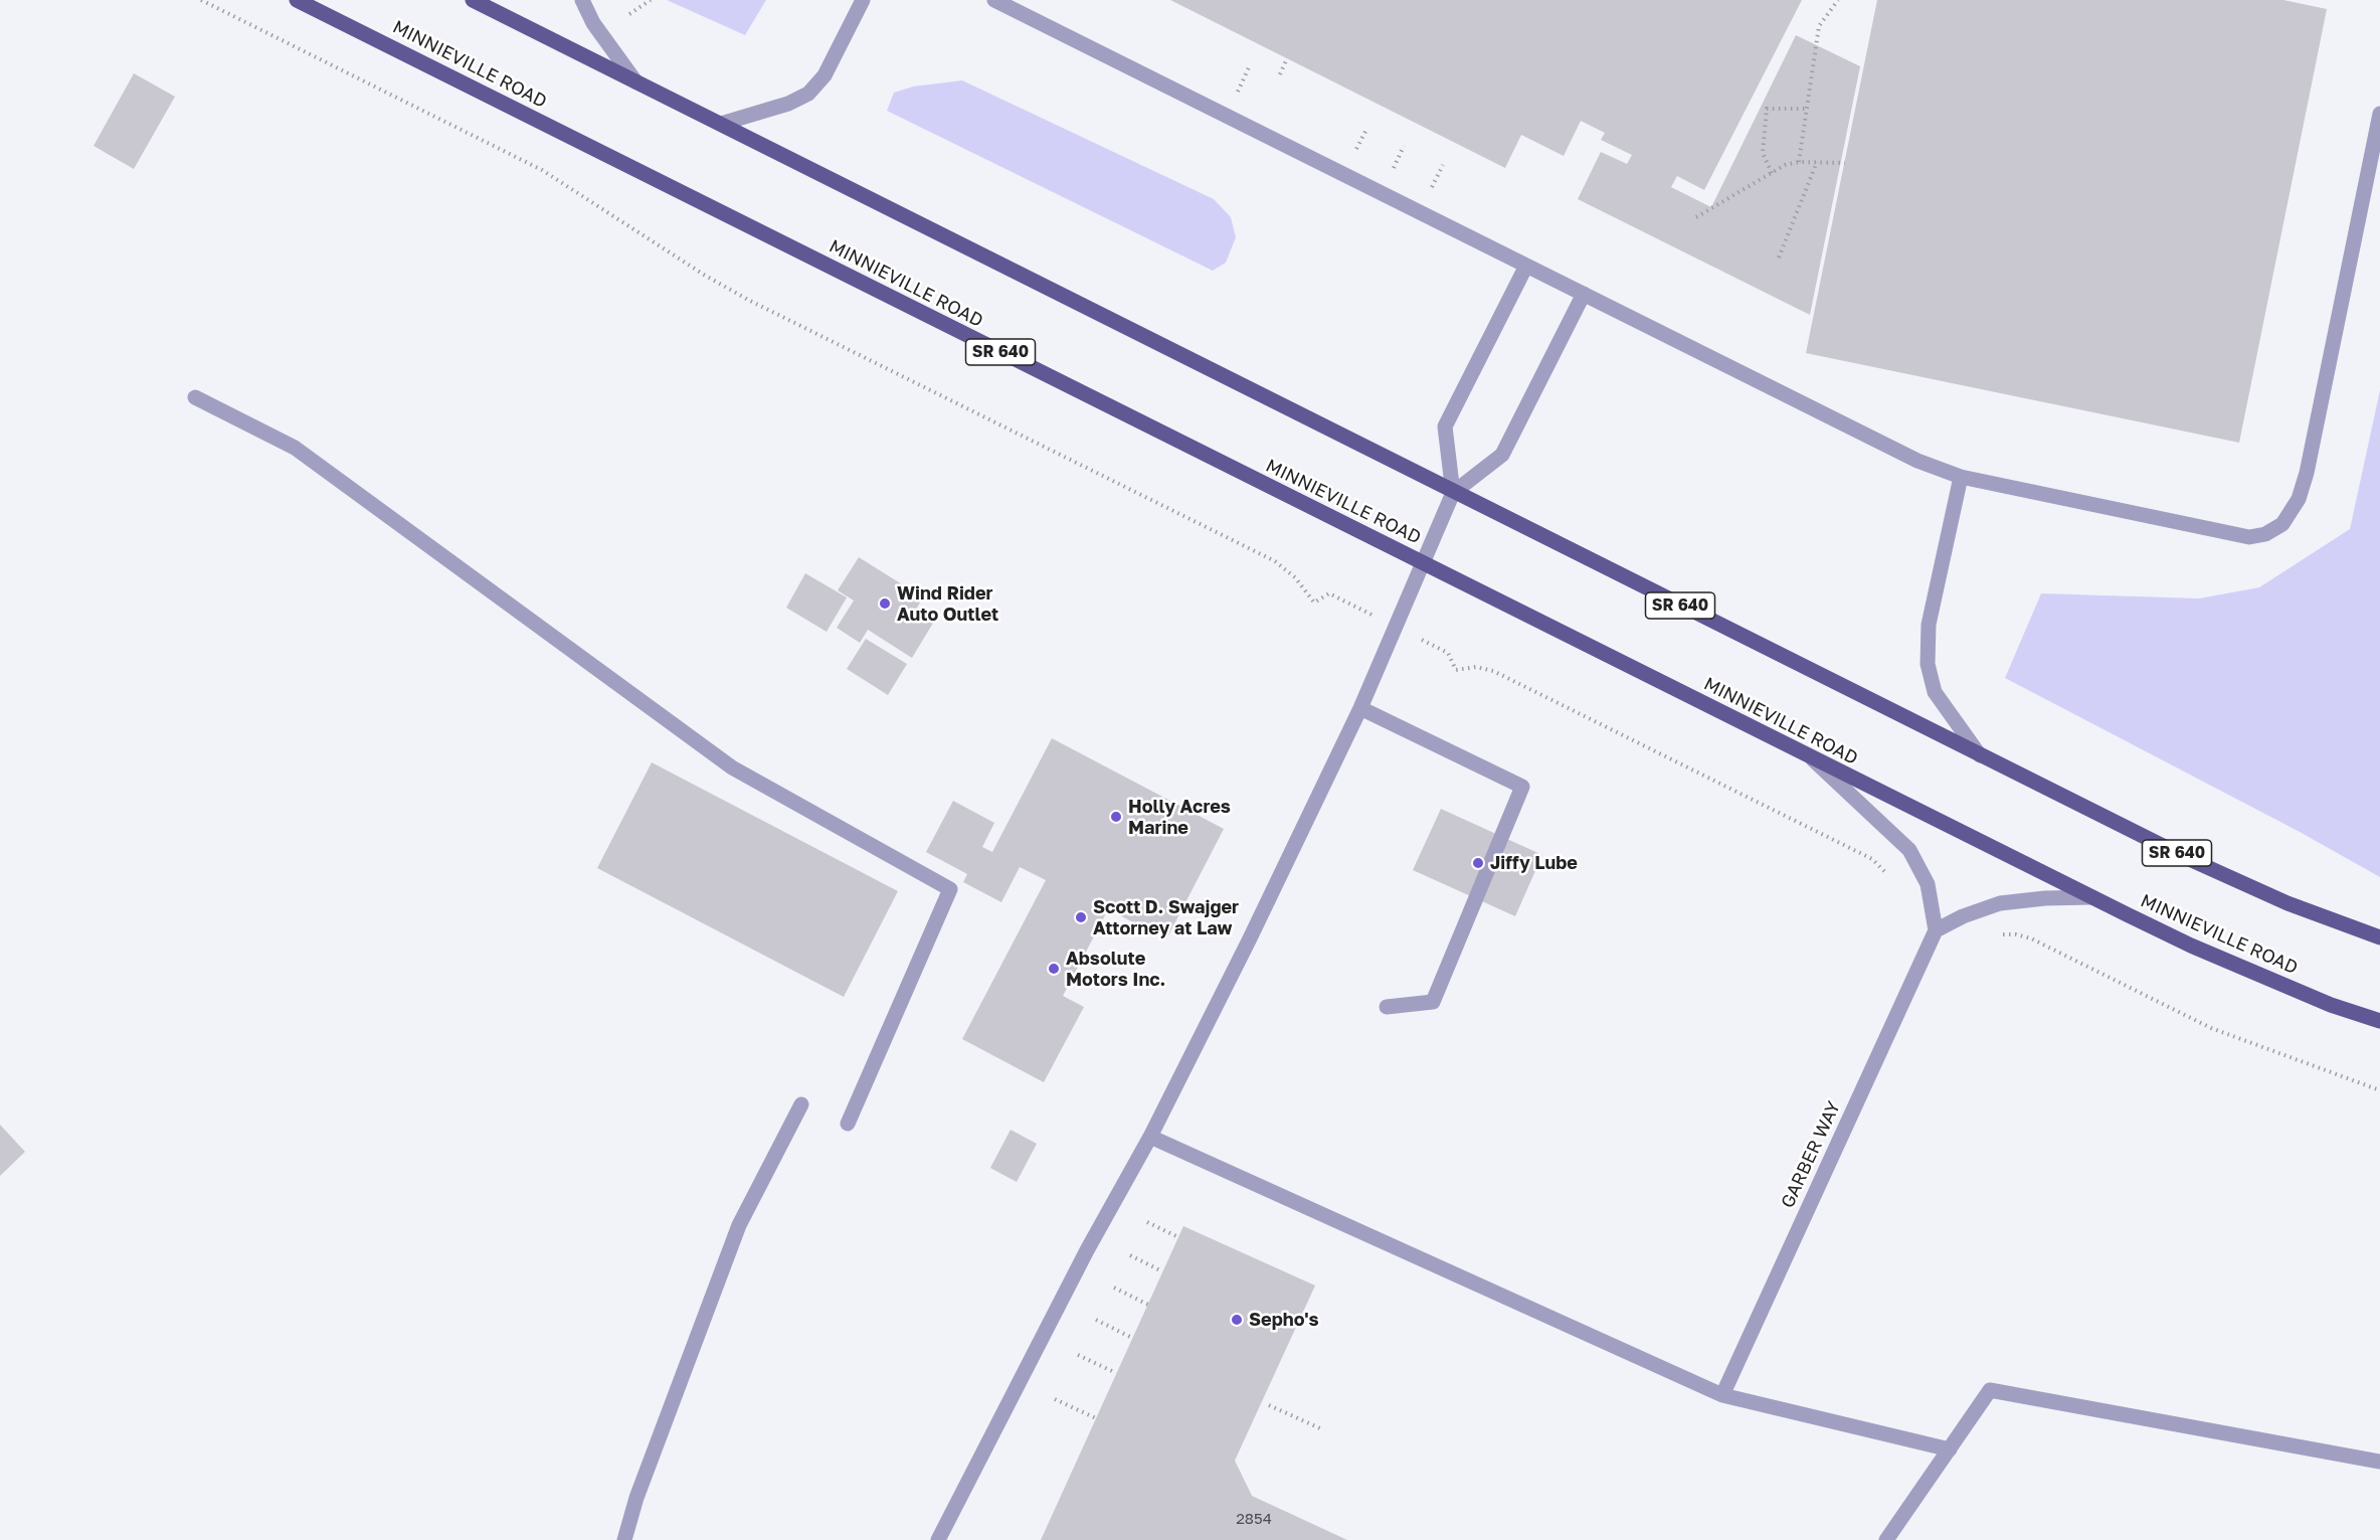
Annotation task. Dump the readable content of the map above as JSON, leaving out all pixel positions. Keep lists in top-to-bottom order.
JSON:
{
  "streets": {
    "main road": ["MINNIEVILLE ROAD", "SR 640"],
    "street": ["GARBER WAY"]
  },
  "places": [
    "Wind Rider Auto Outlet",
    "Holly Acres Marine",
    "Jiffy Lube",
    "Scott D. Swajger Attorney at Law",
    "Absolute Motors Inc.",
    "Sepho's"
  ],
  "house_numbers": ["2854"]
}
